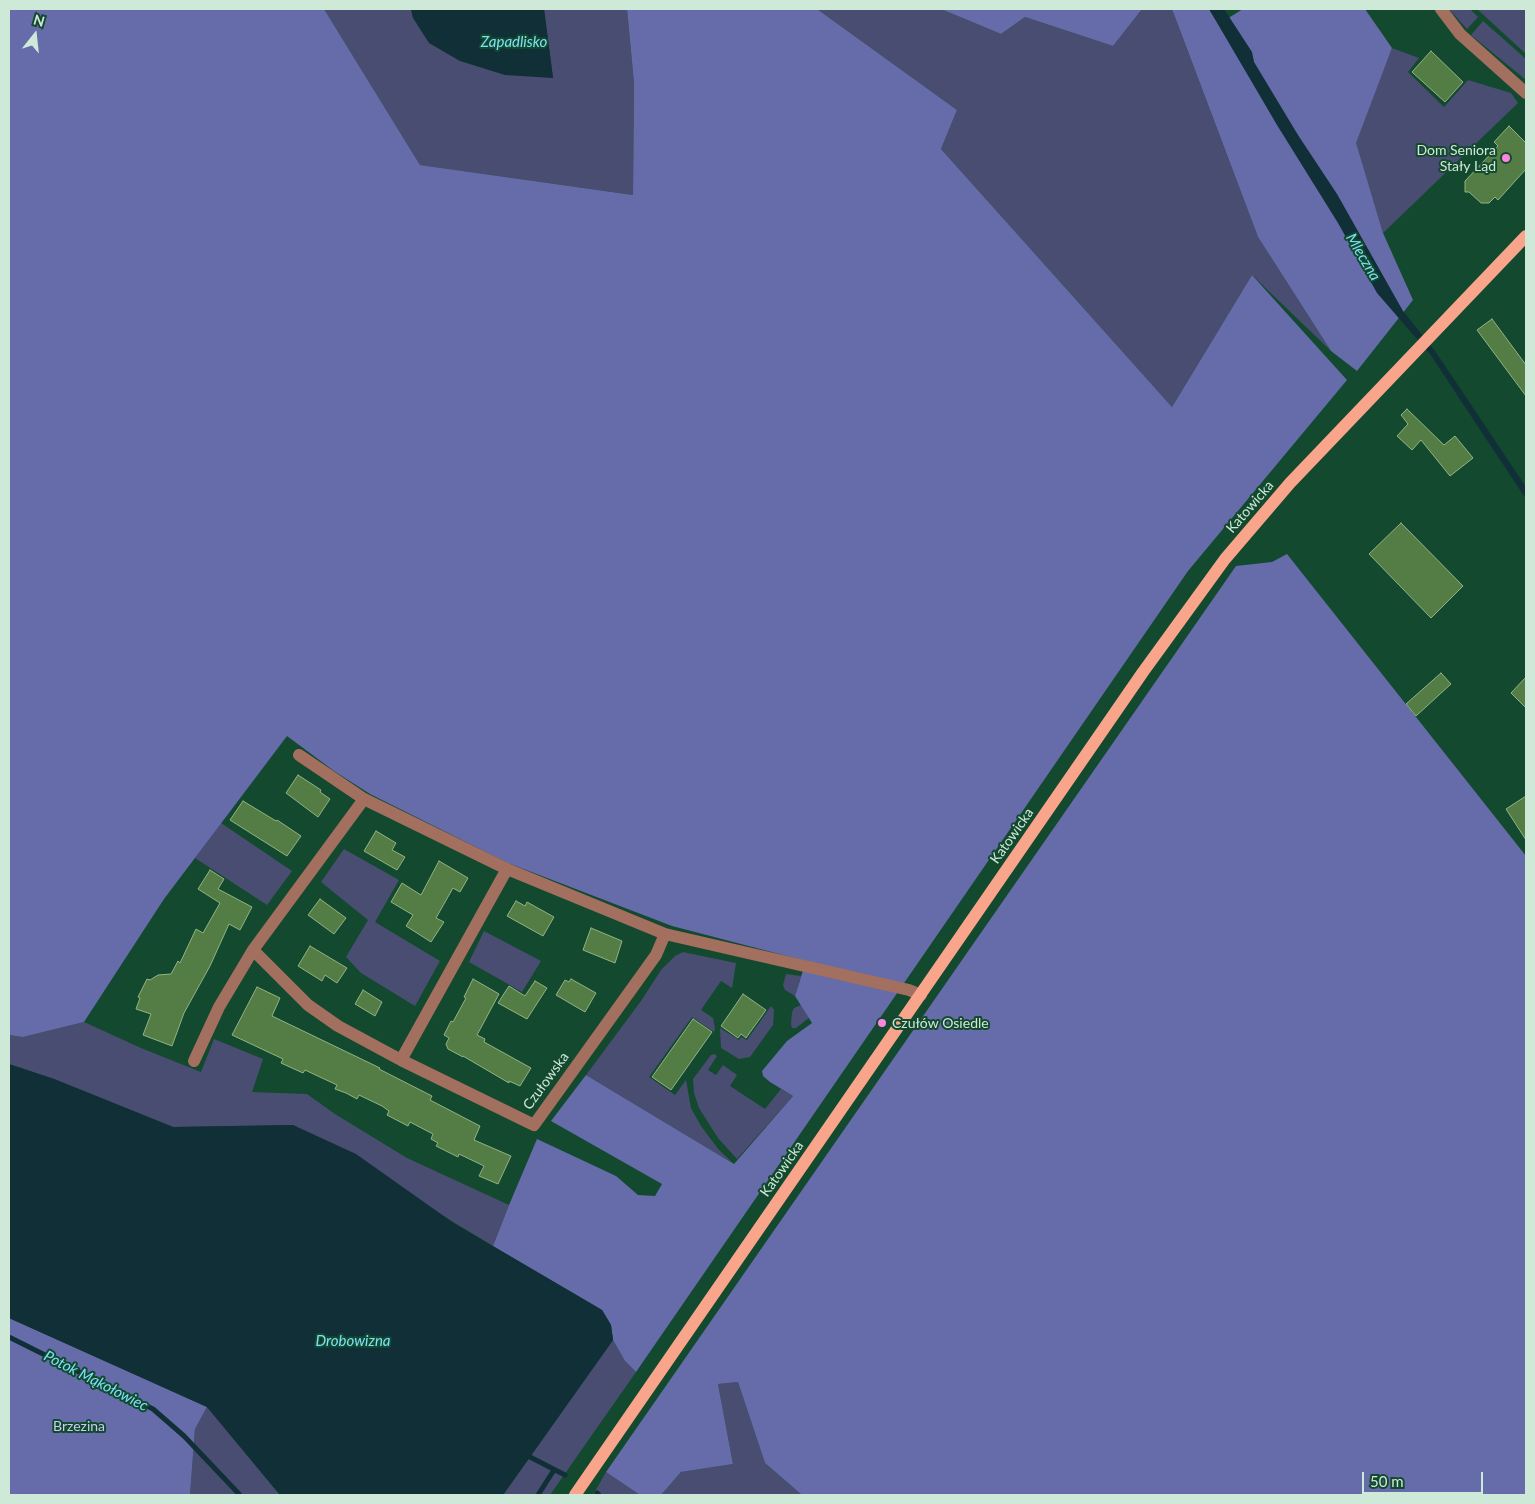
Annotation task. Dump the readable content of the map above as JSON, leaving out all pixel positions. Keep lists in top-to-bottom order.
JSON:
{
  "streets": {
    "main road": ["Katowicka"],
    "street": ["Czułowska"]
  },
  "water": [
    "Zapadlisko",
    "Mleczna",
    "Drobowizna",
    "Potok Mąkołowiec"
  ],
  "parks": ["Brzezina"],
  "places": ["Dom Seniora Stały Ląd", "Czułów Osiedle"],
  "scale_bar": "50 m",
  "north": "top"
}
